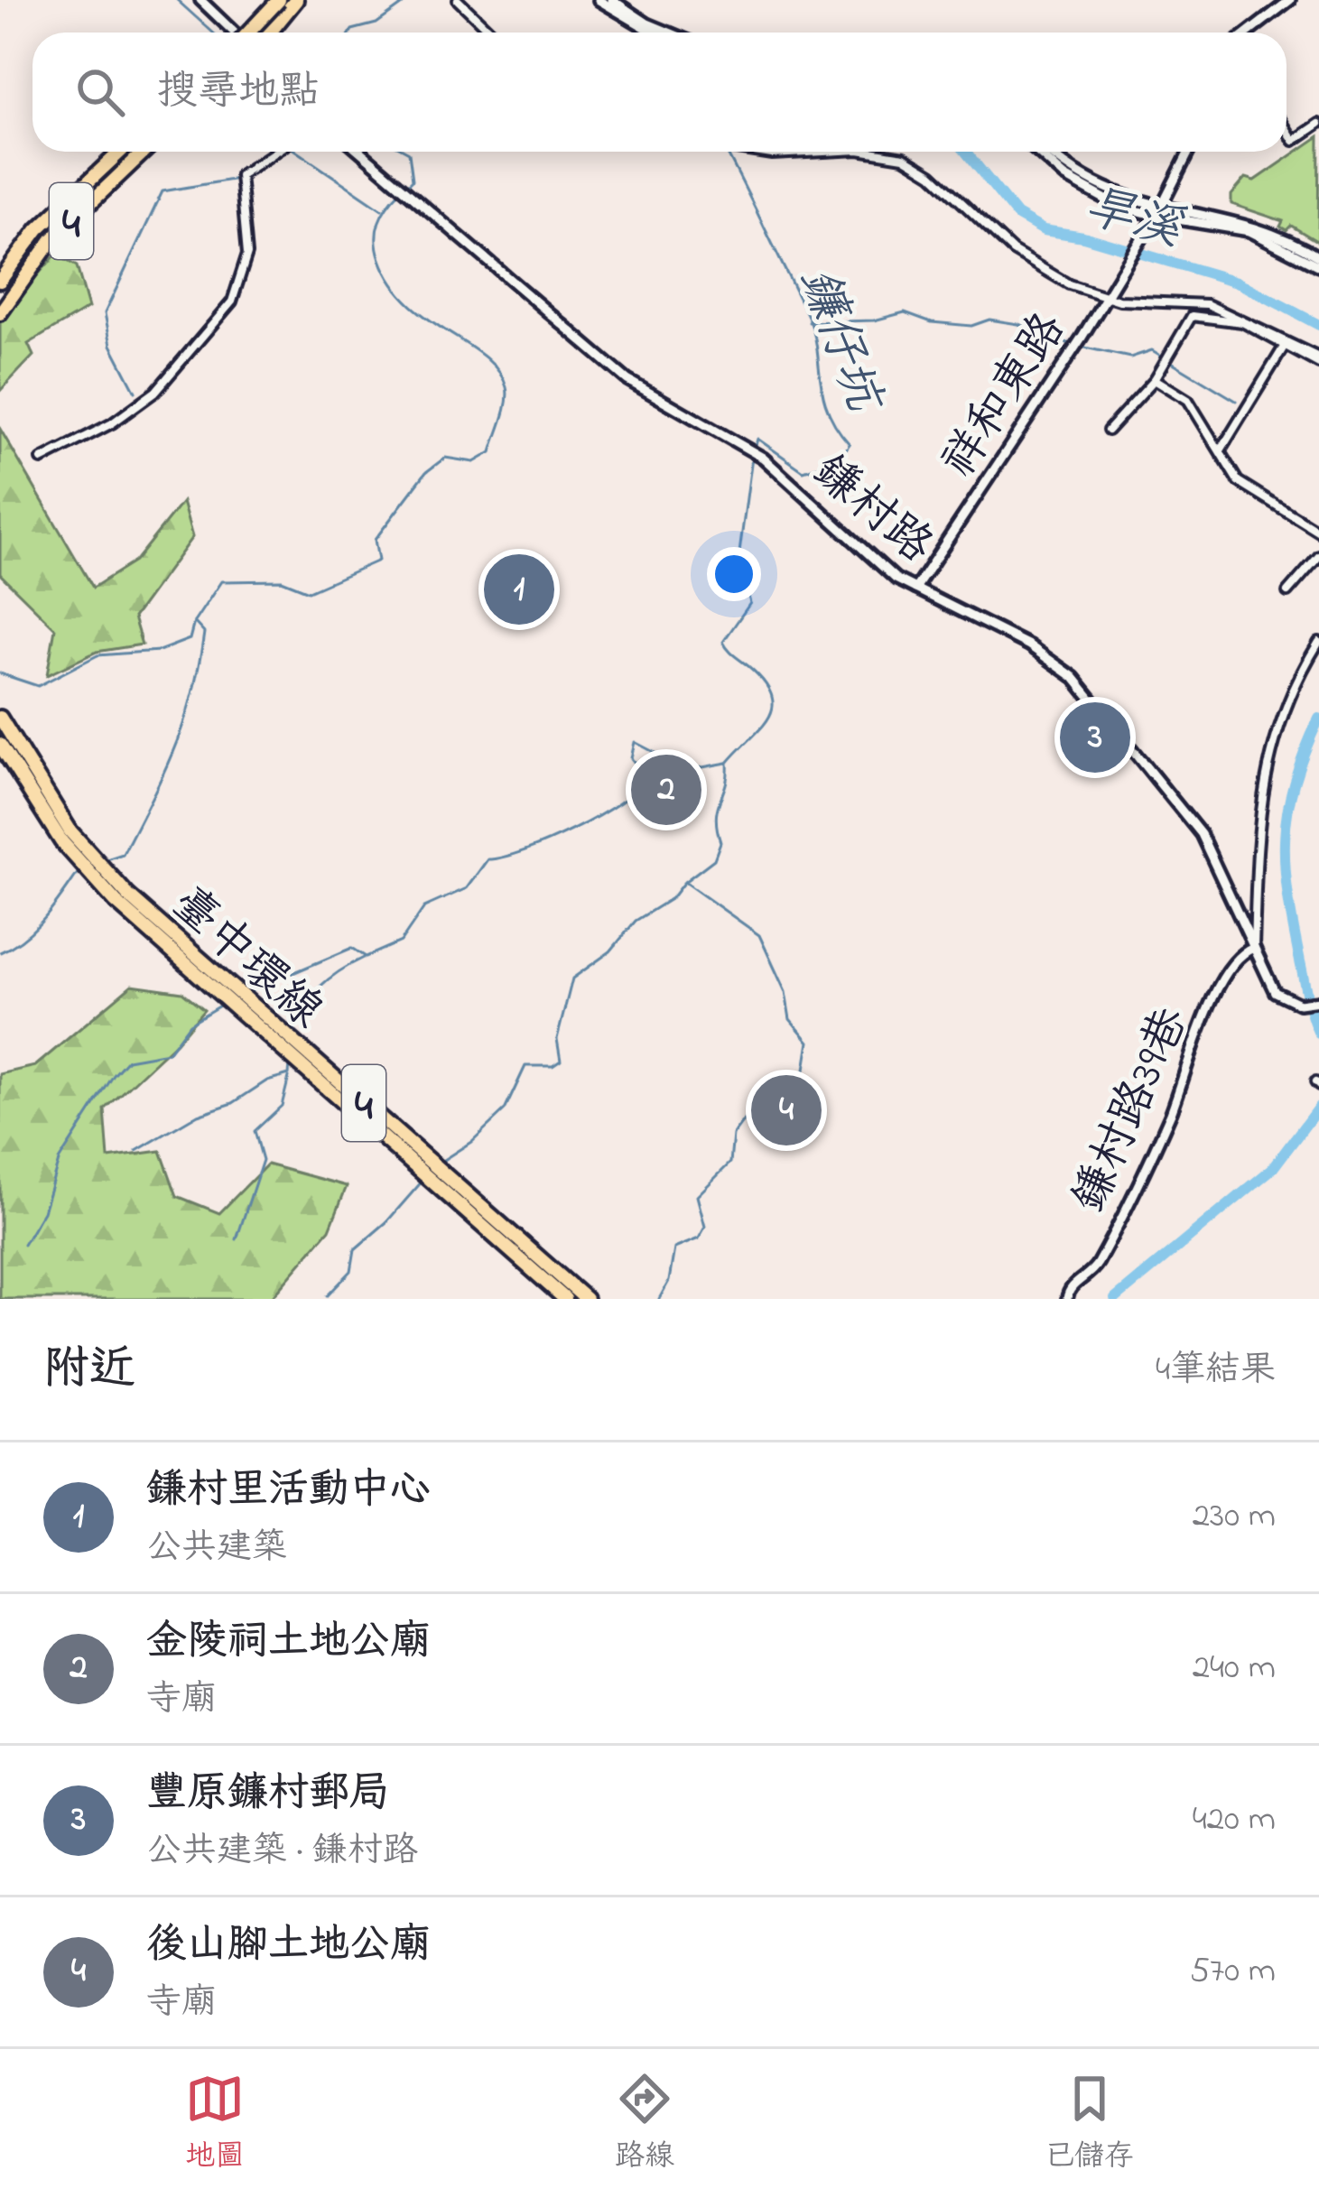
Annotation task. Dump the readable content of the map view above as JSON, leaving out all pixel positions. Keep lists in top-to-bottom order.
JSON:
{
  "streets": {
    "highway": ["4", "臺中環線"],
    "street": ["祥和東路", "鎌村路", "鎌村路39巷"]
  },
  "crossings": [
    ["祥和東路", "鎌村路"],
    ["鎌村路", "鎌村路39巷"]
  ],
  "water": ["旱溪", "鐮仔坑"],
  "page": {
    "search": "搜尋地點",
    "pins": [
      "1",
      "3",
      "2",
      "4"
    ],
    "heading": ["附近", "4筆結果"],
    "list": [
      {
        "mark": "1",
        "name": "鎌村里活動中心",
        "note": "公共建築",
        "value": "230 m"
      },
      {
        "mark": "2",
        "name": "金陵祠土地公廟",
        "note": "寺廟",
        "value": "240 m"
      },
      {
        "mark": "3",
        "name": "豐原鐮村郵局",
        "note": "公共建築 · 鎌村路",
        "value": "420 m"
      },
      {
        "mark": "4",
        "name": "後山腳土地公廟",
        "note": "寺廟",
        "value": "570 m"
      }
    ],
    "nav": ["地圖", "路線", "已儲存"]
  }
}
